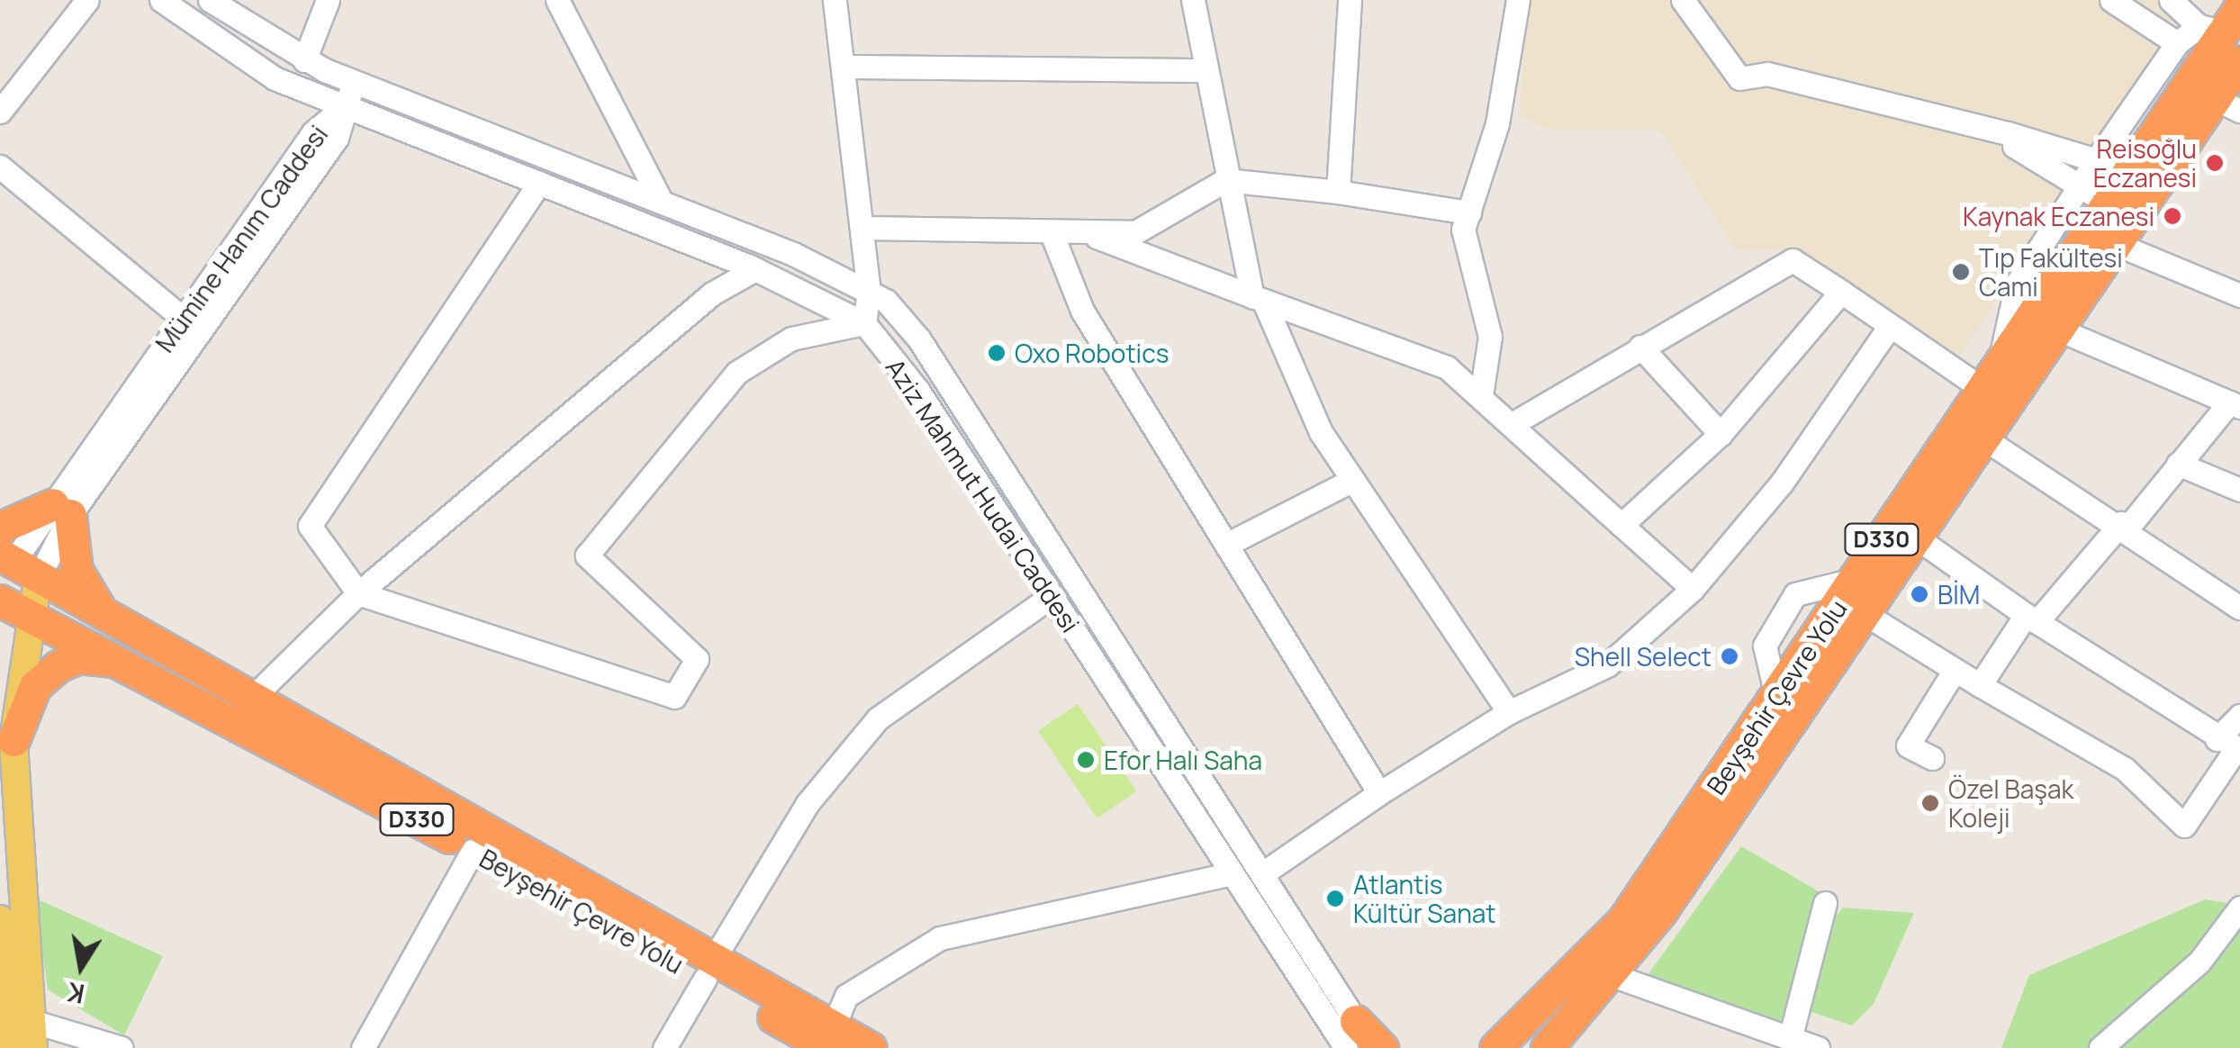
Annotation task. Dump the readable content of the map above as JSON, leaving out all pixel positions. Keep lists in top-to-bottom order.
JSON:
{
  "streets": {
    "highway": ["D330", "Beyşehir Çevre Yolu"],
    "street": ["Mümine Hanım Caddesi", "Aziz Mahmut Hudai Caddesi"]
  },
  "crossings": [
    ["Mümine Hanım Caddesi", "Aziz Mahmut Hudai Caddesi"],
    ["D330", "Beyşehir Çevre Yolu"]
  ],
  "places": [
    "Reisoğlu Eczanesi",
    "Kaynak Eczanesi",
    "Tıp Fakültesi Cami",
    "Oxo Robotics",
    "BİM",
    "Shell Select",
    "Efor Halı Saha",
    "Özel Başak Koleji",
    "Atlantis Kültür Sanat"
  ],
  "north": "bottom"
}
